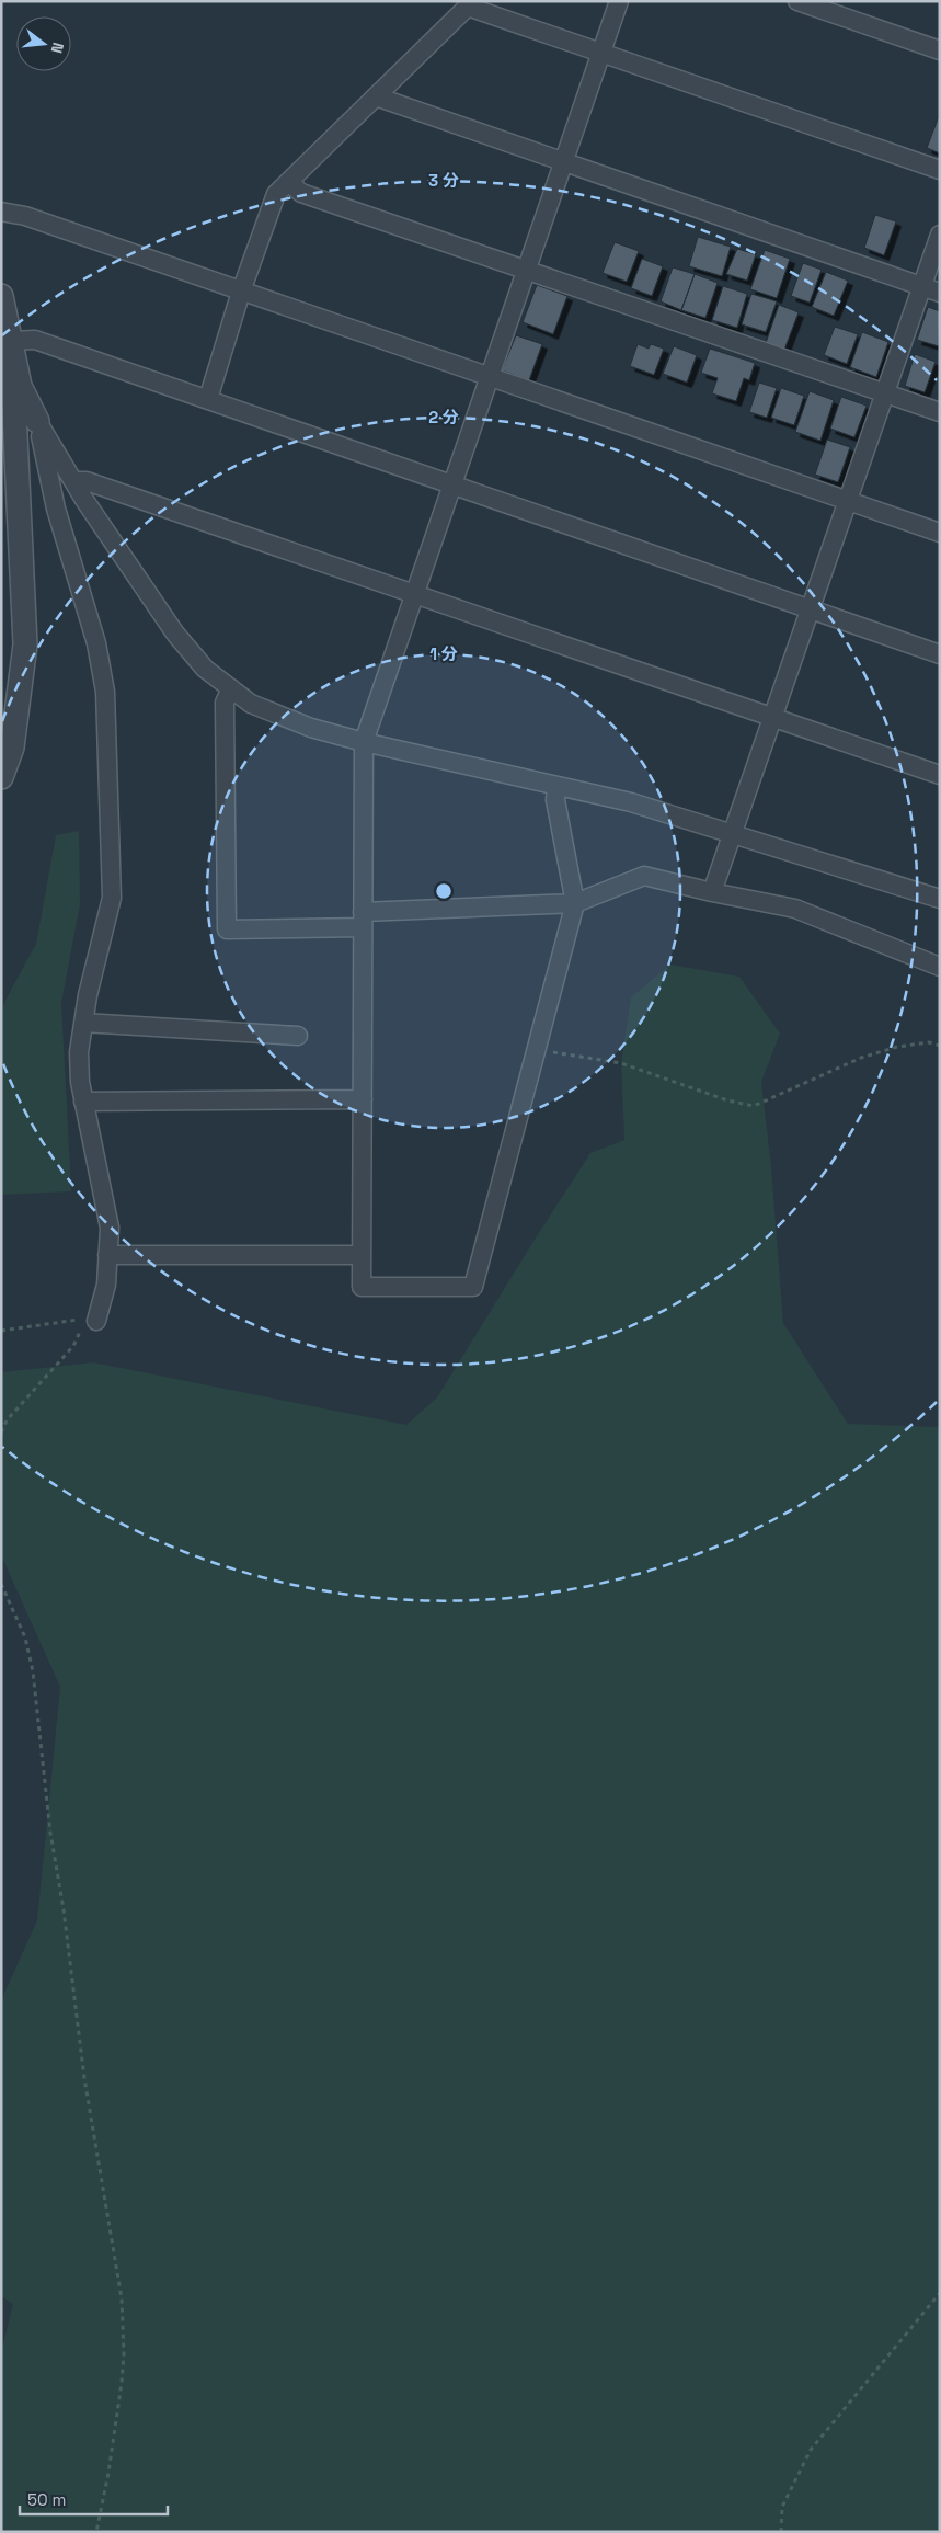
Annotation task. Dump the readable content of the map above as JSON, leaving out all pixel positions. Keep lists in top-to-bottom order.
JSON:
{
  "scale_bar": "50 m",
  "north": "right",
  "rings": ["3 分", "2 分", "1 分"]
}
